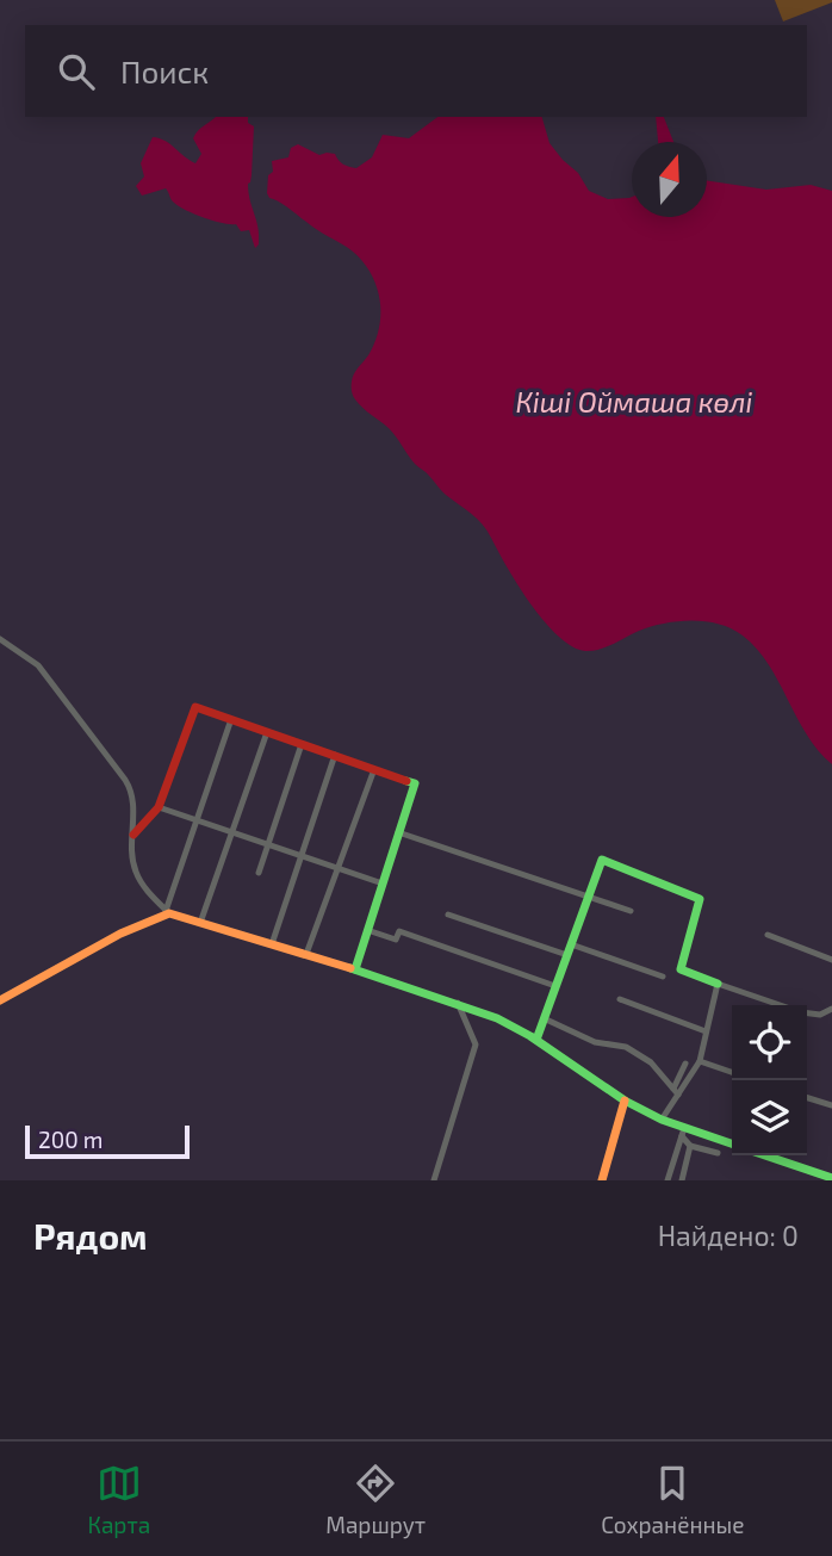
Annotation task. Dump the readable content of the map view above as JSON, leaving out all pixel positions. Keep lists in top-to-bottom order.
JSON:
{
  "water": ["Кіші Оймаша көлi"],
  "scale_bar": "200 m",
  "north": "top",
  "page": {
    "search": "Поиск",
    "scale": "200 m",
    "heading": ["Рядом", "Найдено: 0"],
    "nav": ["Карта", "Маршрут", "Сохранённые"]
  }
}
